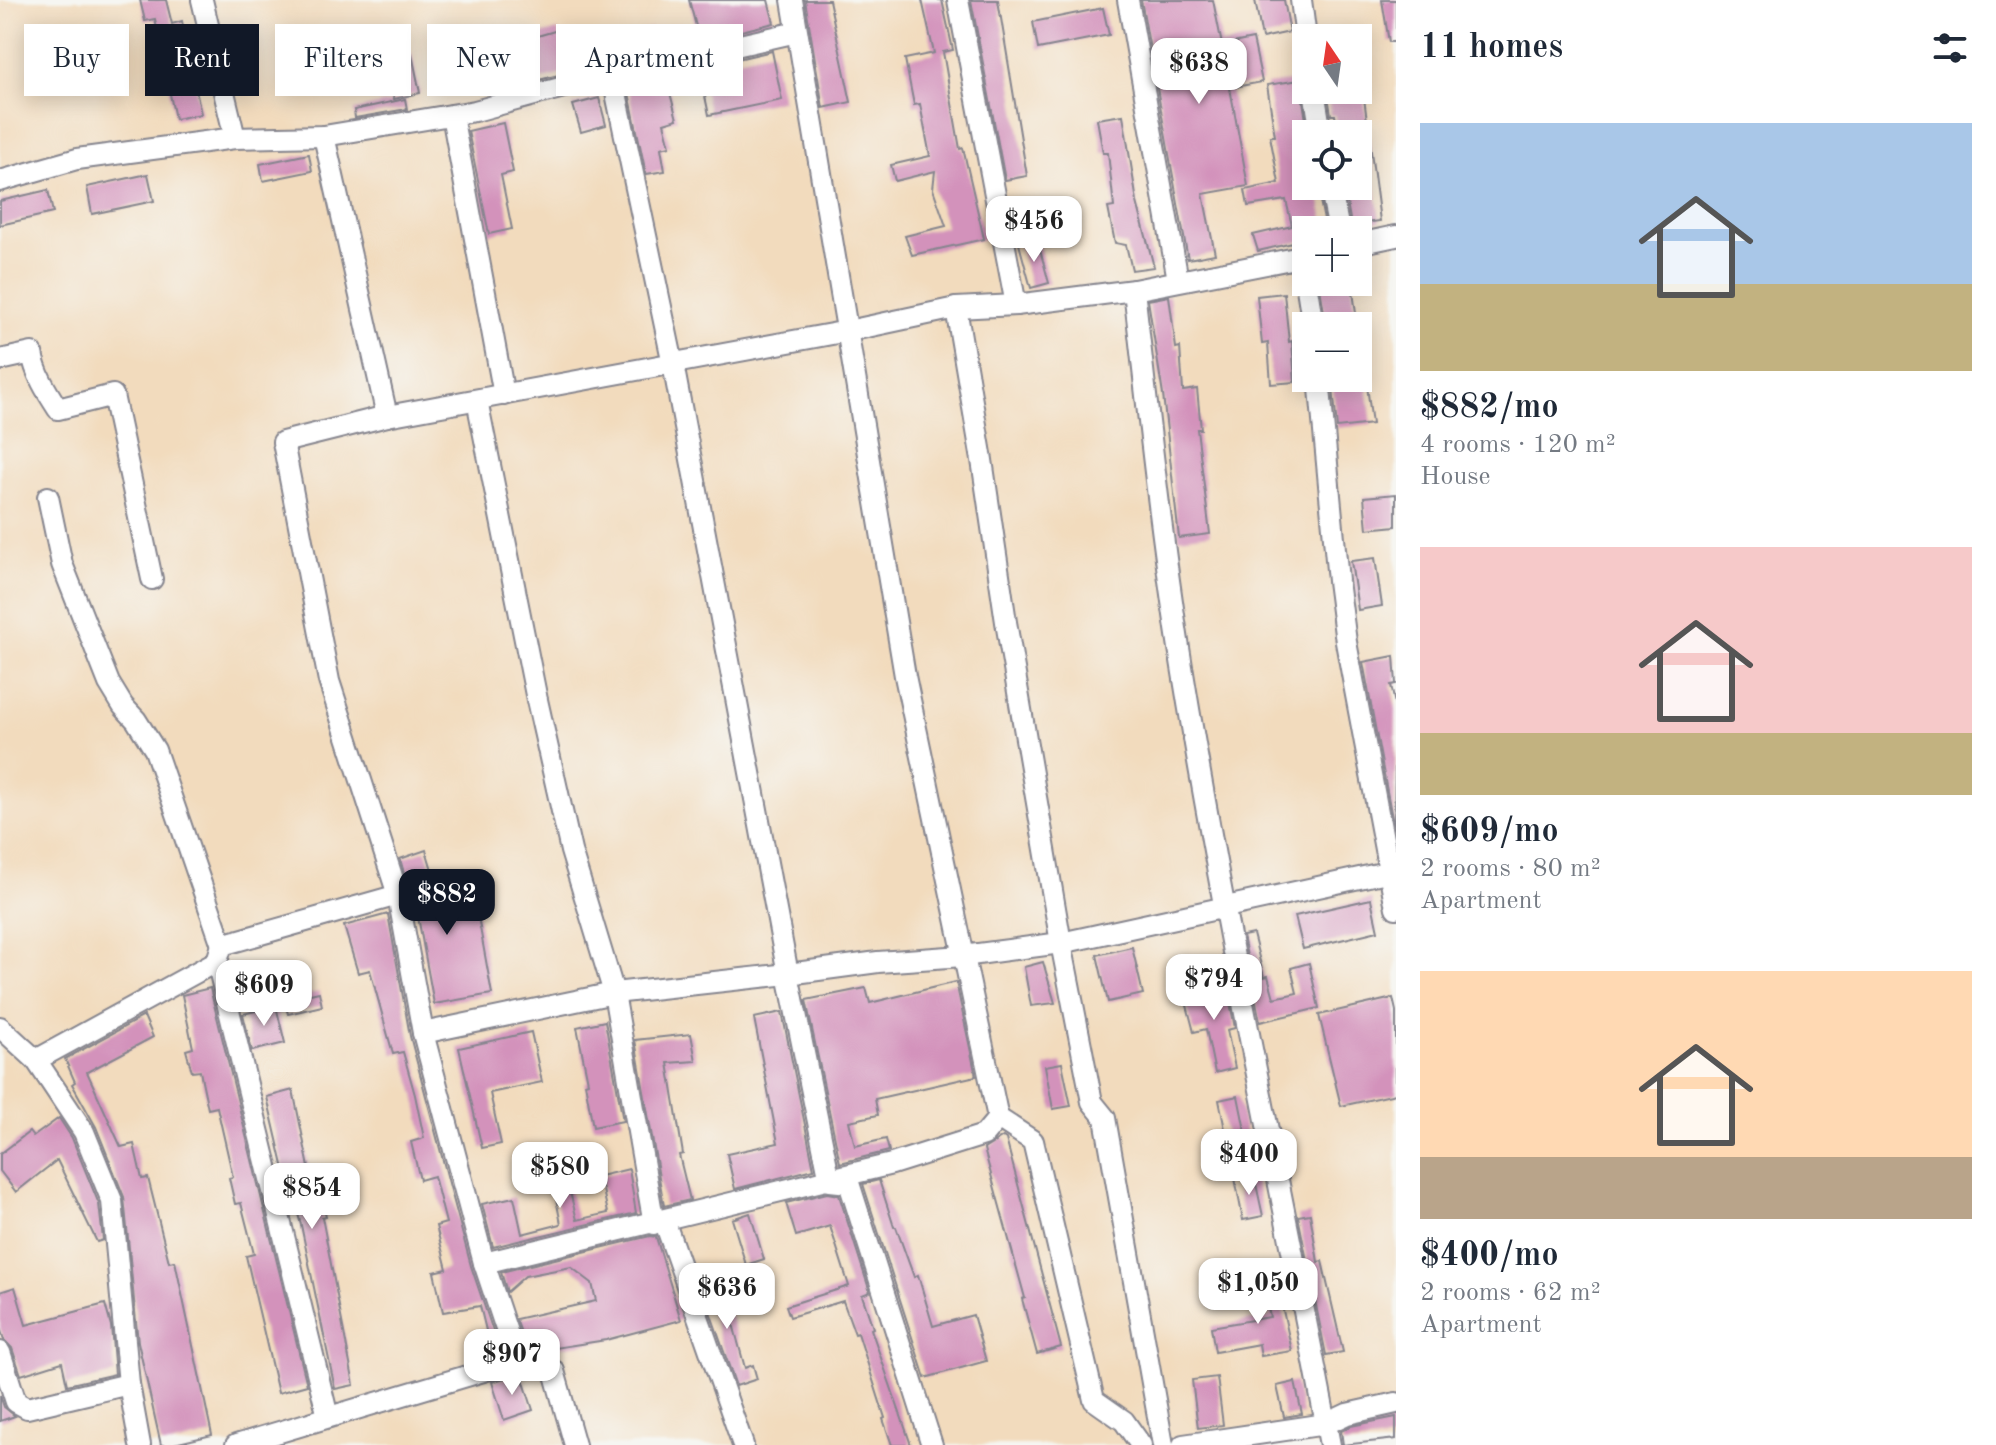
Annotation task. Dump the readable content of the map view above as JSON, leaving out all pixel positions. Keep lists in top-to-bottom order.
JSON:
{
  "north": "top",
  "page": {
    "heading": "11 homes",
    "map_buttons": ["+", "−"],
    "chip": [
      "Buy",
      "Rent",
      "Filters",
      "New",
      "Apartment"
    ],
    "price": [
      "$638",
      "$456",
      "$882",
      "$794",
      "$609",
      "$400",
      "$580",
      "$854",
      "$1,050",
      "$636",
      "$907"
    ],
    "list": [
      {
        "name": "$882/mo",
        "note": "4 rooms · 120 m² · House"
      },
      {
        "name": "$609/mo",
        "note": "2 rooms · 80 m² · Apartment"
      },
      {
        "name": "$400/mo",
        "note": "2 rooms · 62 m² · Apartment"
      }
    ]
  }
}
